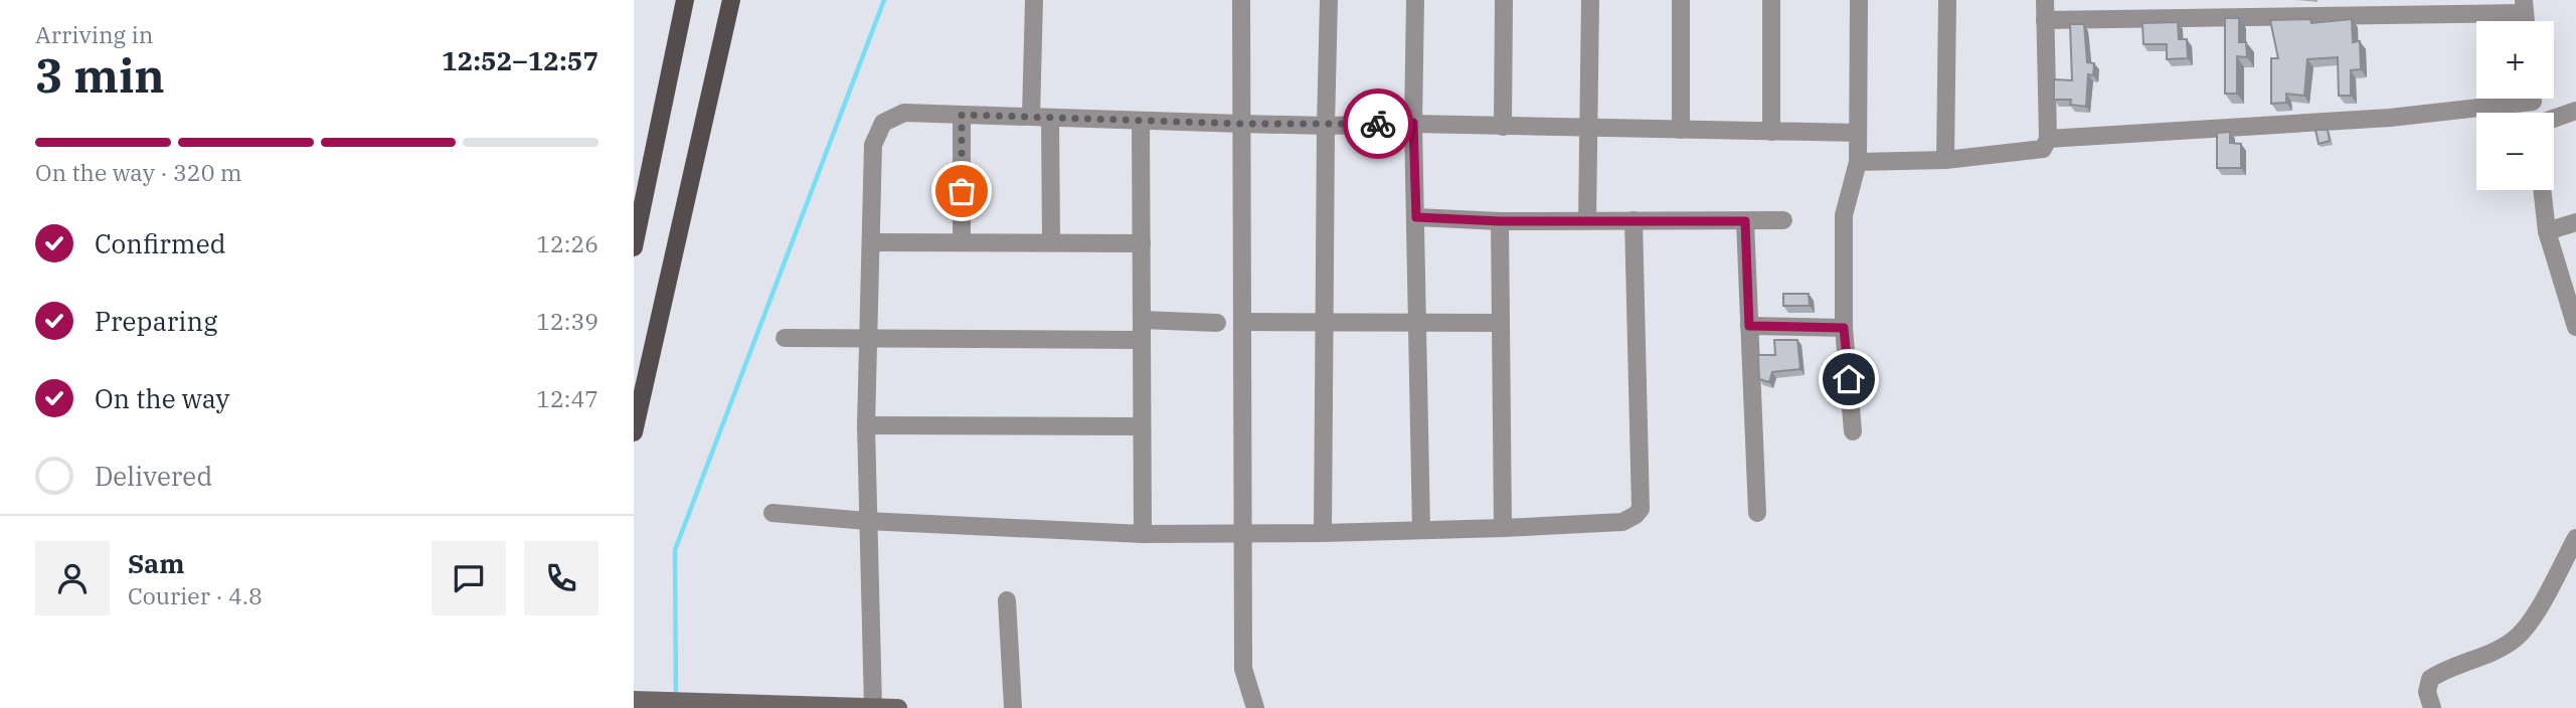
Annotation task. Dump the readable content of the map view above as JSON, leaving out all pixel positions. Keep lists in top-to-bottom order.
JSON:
{
  "page": {
    "heading": ["3 min", "Arriving in", "12:52–12:57"],
    "panel": ["Sam", "Courier · 4.8"],
    "map_buttons": ["+", "−"],
    "bar": "On the way · 320 m",
    "list": [
      ["Confirmed", "12:26"],
      ["Preparing", "12:39"],
      ["On the way", "12:47"],
      "Delivered"
    ]
  }
}
